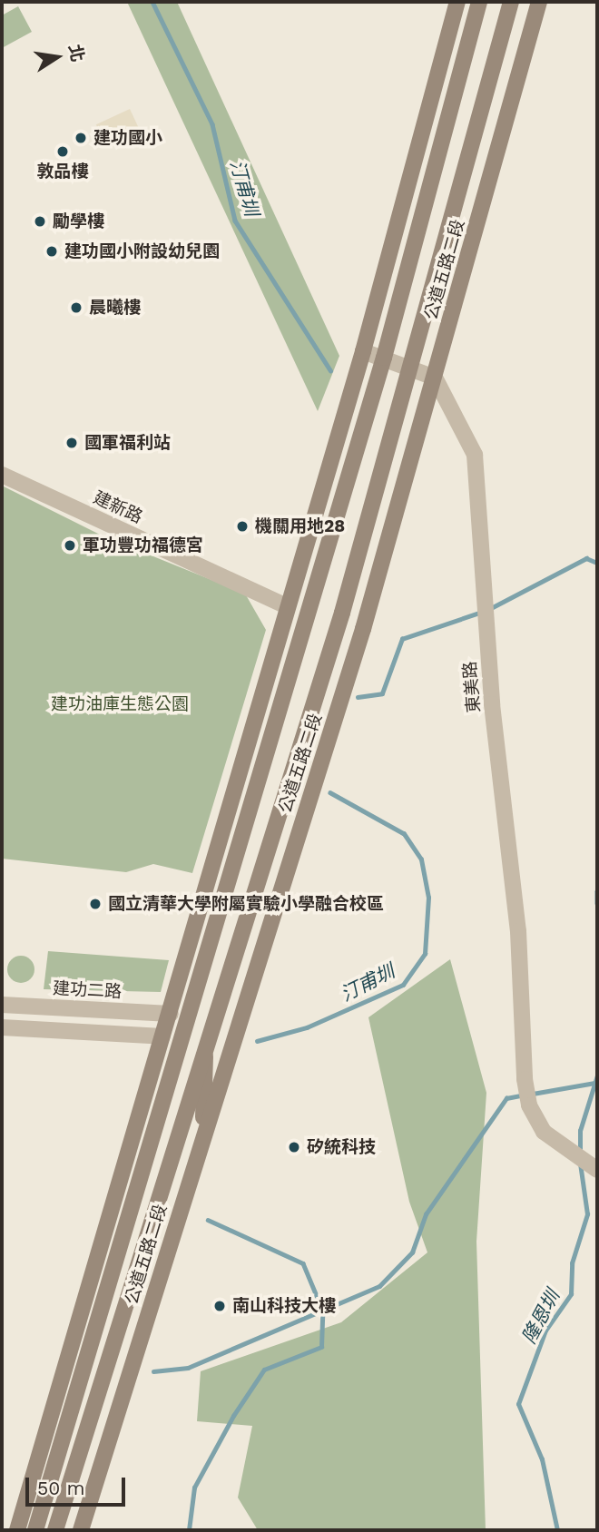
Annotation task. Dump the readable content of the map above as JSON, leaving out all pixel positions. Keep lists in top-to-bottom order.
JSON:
{
  "streets": {
    "street": [
      "公道五路二段",
      "建新路",
      "東美路",
      "建功二路"
    ]
  },
  "crossings": [
    ["公道五路二段", "東美路"]
  ],
  "water": ["汀甫圳", "隆恩圳"],
  "parks": ["建功油庫生態公園"],
  "places": [
    "建功國小",
    "敦品樓",
    "勵學樓",
    "建功國小附設幼兒園",
    "晨曦樓",
    "國軍福利站",
    "機關用地28",
    "軍功豐功福德宮",
    "國立清華大學附屬實驗小學融合校區",
    "矽統科技",
    "南山科技大樓"
  ],
  "scale_bar": "50 m",
  "north": "right"
}
